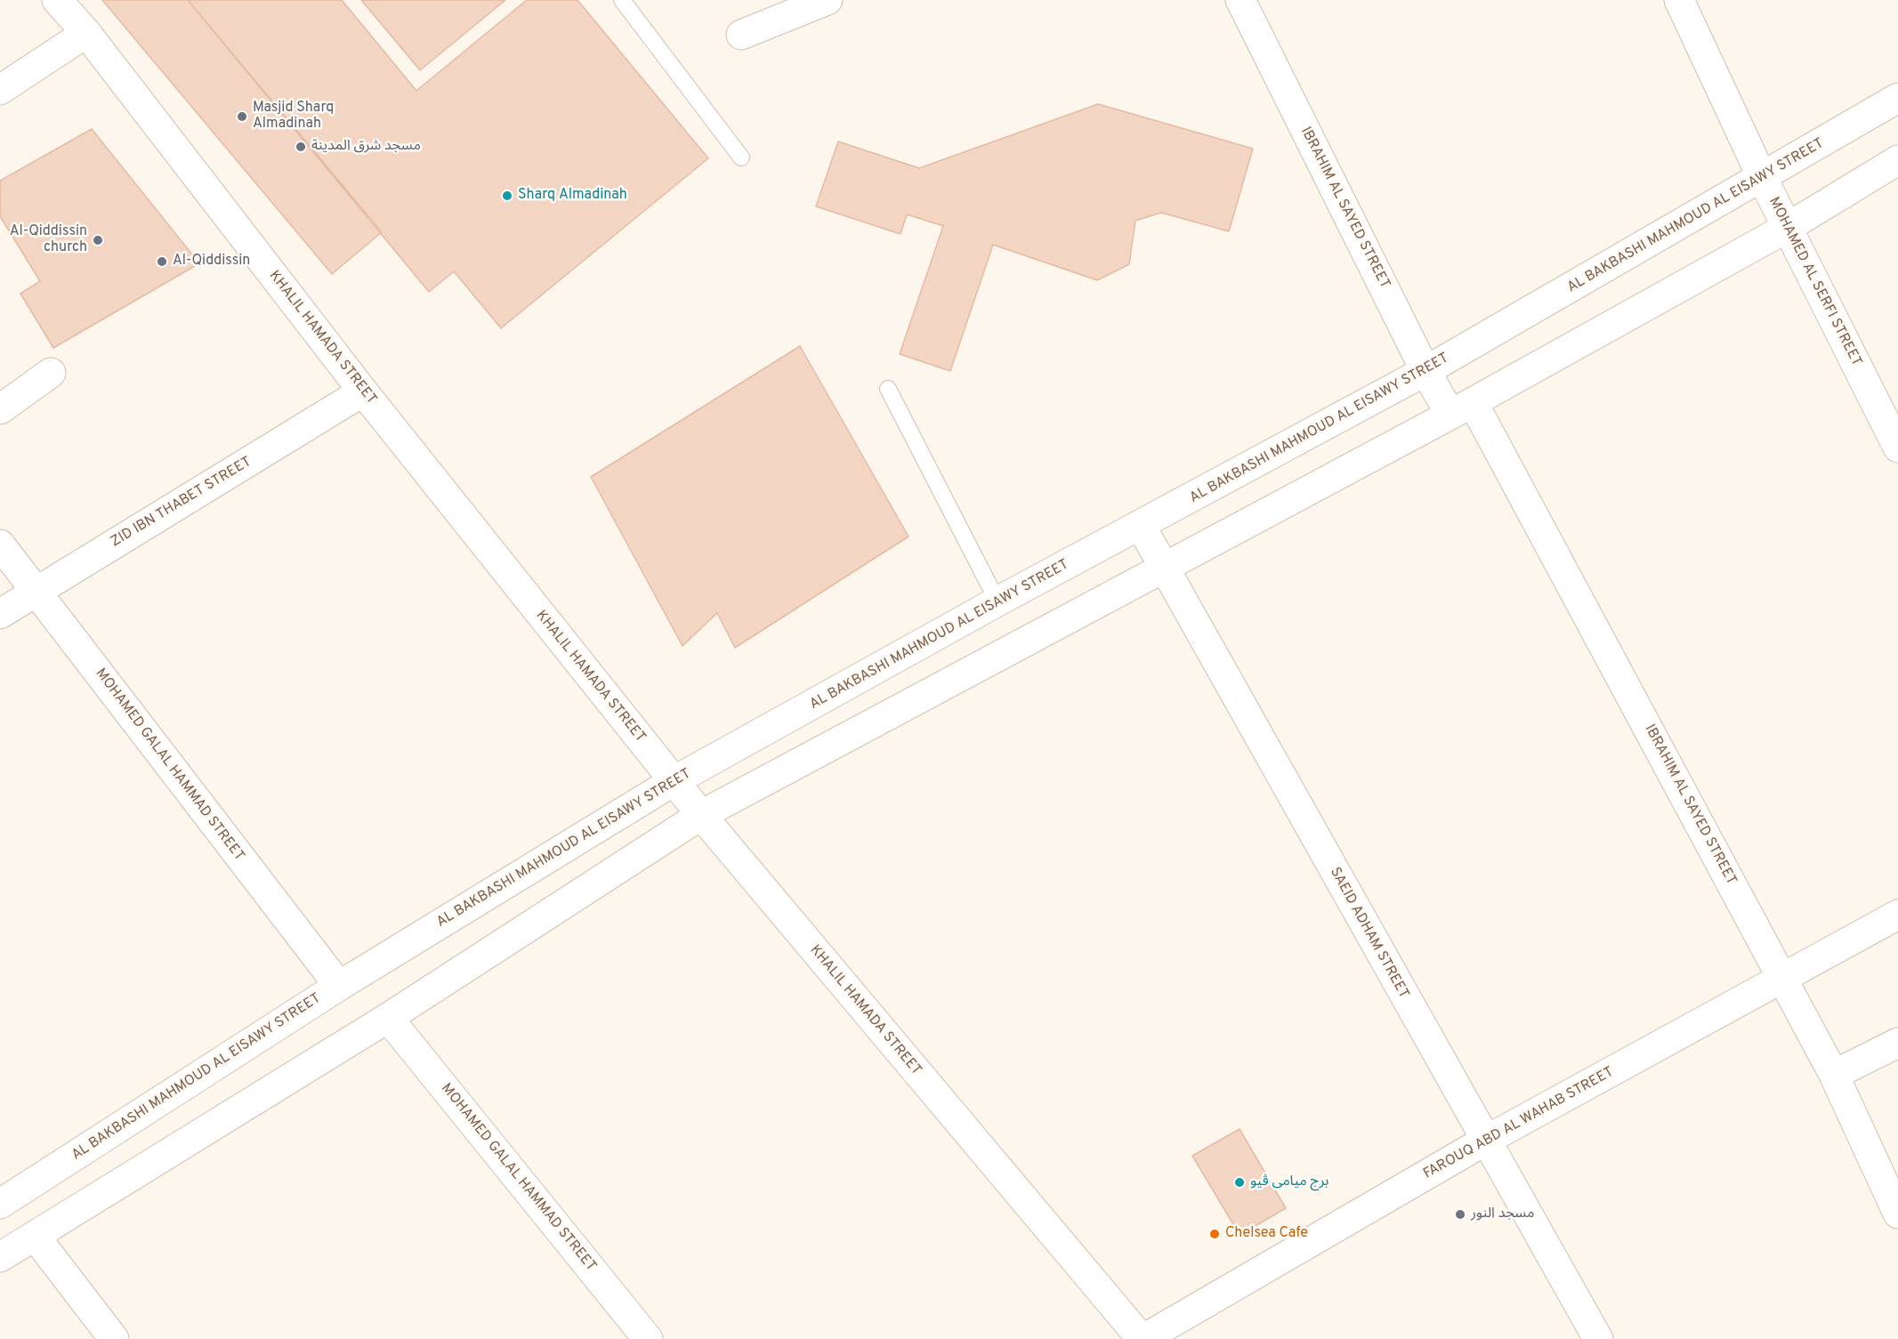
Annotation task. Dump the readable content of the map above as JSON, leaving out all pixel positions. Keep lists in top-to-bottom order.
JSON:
{
  "streets": {
    "street": [
      "IBRAHIM AL SAYED STREET",
      "AL BAKBASHI MAHMOUD AL EISAWY STREET",
      "MOHAMED AL SERFI STREET",
      "KHALIL HAMADA STREET",
      "ZID IBN THABET STREET",
      "MOHAMED GALAL HAMMAD STREET",
      "SAEID ADHAM STREET",
      "FAROUQ ABD AL WAHAB STREET"
    ]
  },
  "crossings": [
    ["IBRAHIM AL SAYED STREET", "AL BAKBASHI MAHMOUD AL EISAWY STREET"],
    ["IBRAHIM AL SAYED STREET", "FAROUQ ABD AL WAHAB STREET"],
    ["AL BAKBASHI MAHMOUD AL EISAWY STREET", "MOHAMED AL SERFI STREET"],
    ["AL BAKBASHI MAHMOUD AL EISAWY STREET", "KHALIL HAMADA STREET"],
    ["AL BAKBASHI MAHMOUD AL EISAWY STREET", "MOHAMED GALAL HAMMAD STREET"],
    ["AL BAKBASHI MAHMOUD AL EISAWY STREET", "SAEID ADHAM STREET"],
    ["KHALIL HAMADA STREET", "ZID IBN THABET STREET"],
    ["KHALIL HAMADA STREET", "FAROUQ ABD AL WAHAB STREET"],
    ["ZID IBN THABET STREET", "MOHAMED GALAL HAMMAD STREET"],
    ["SAEID ADHAM STREET", "FAROUQ ABD AL WAHAB STREET"]
  ],
  "places": [
    "Masjid Sharq Almadinah",
    "مسجد شرق المدينة",
    "Sharq Almadinah",
    "Al-Qiddissin church",
    "Al-Qiddissin",
    "برج ميامى ڤيو",
    "مسجد النور",
    "Chelsea Cafe"
  ]
}
